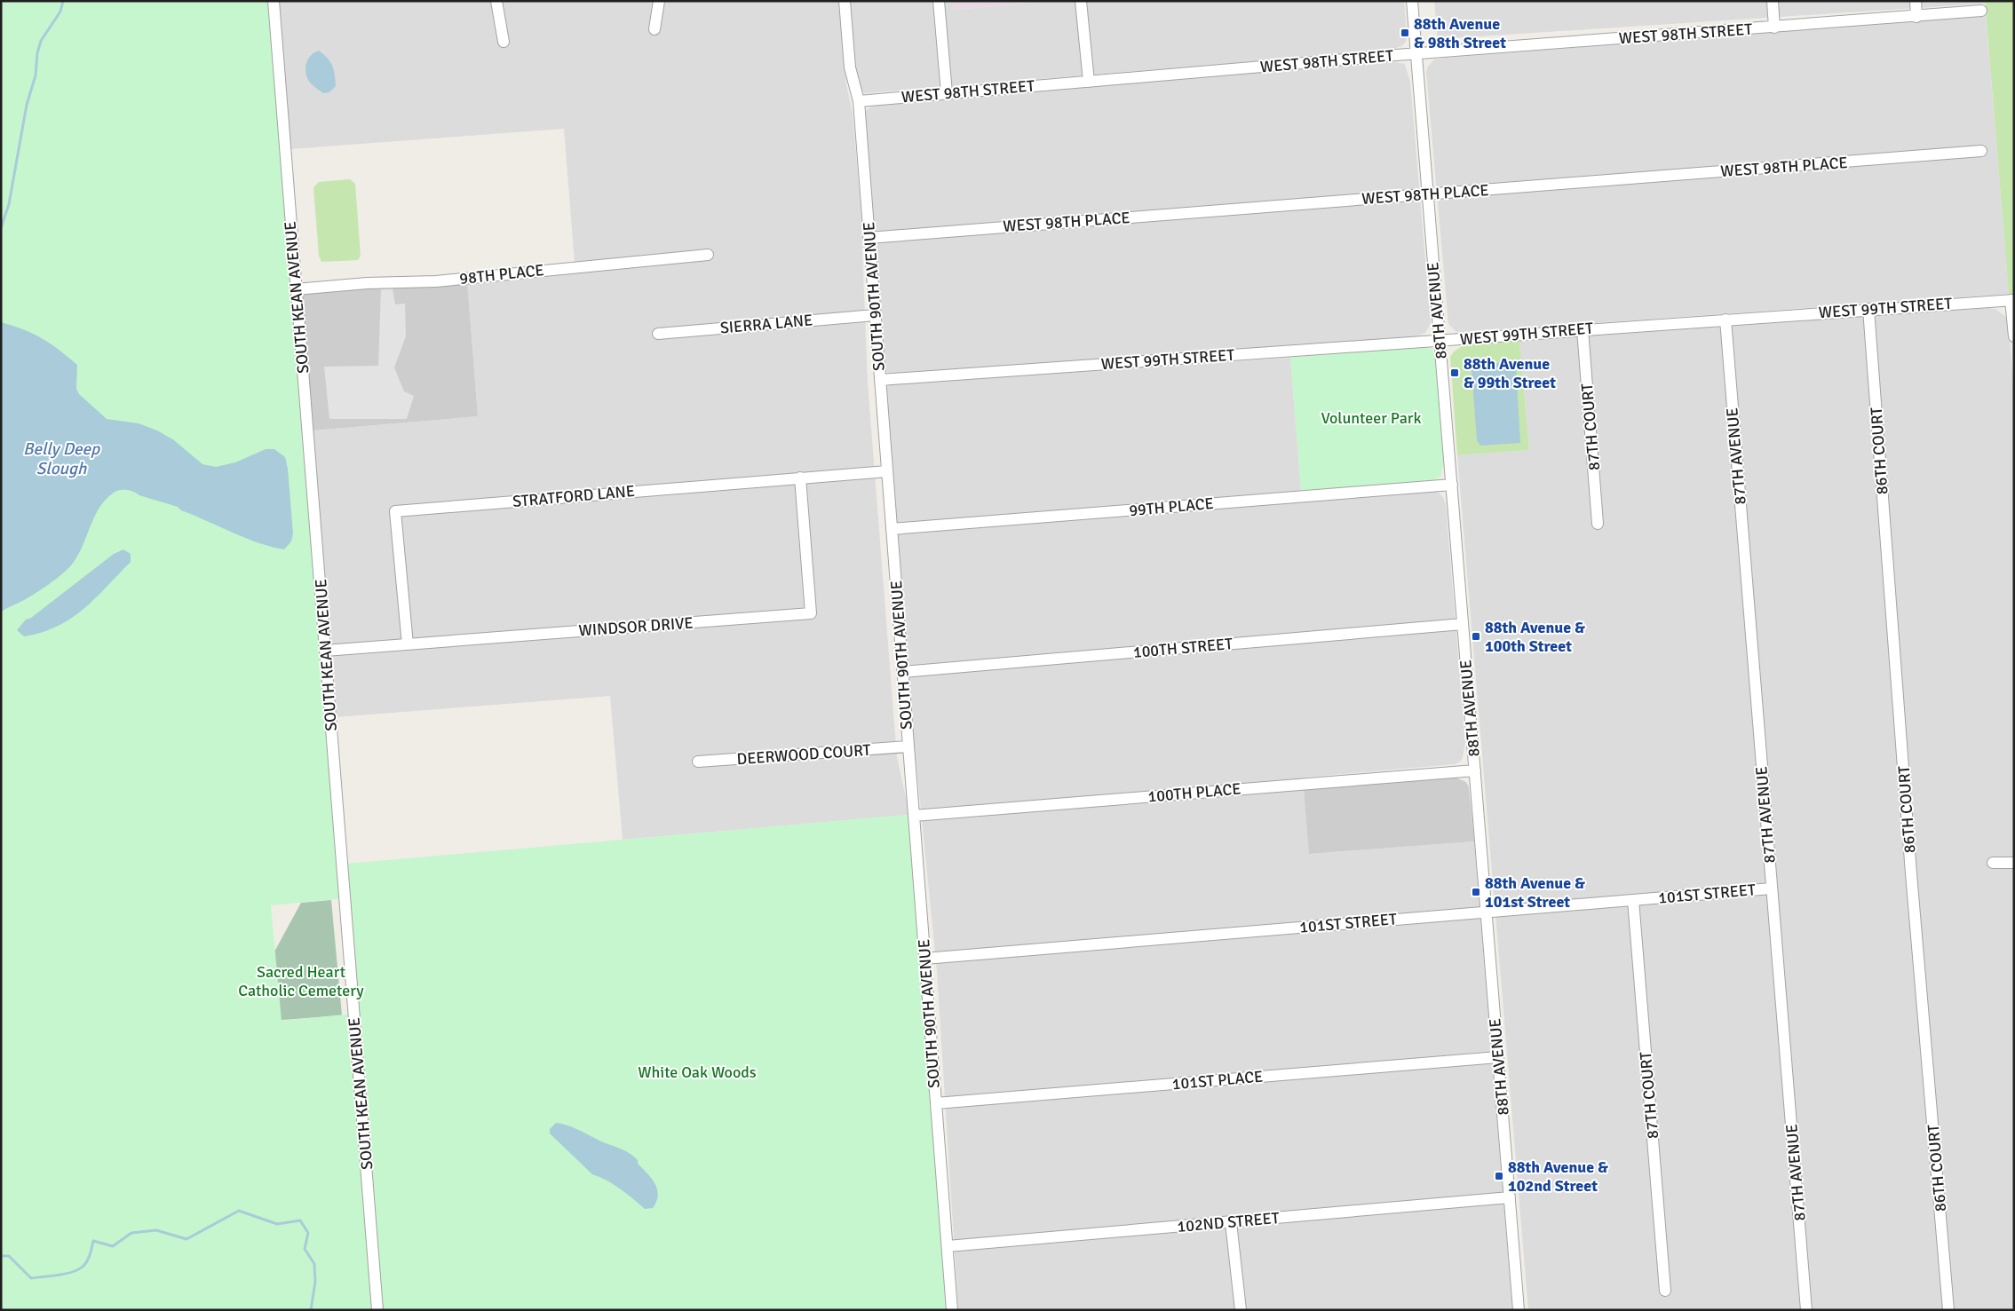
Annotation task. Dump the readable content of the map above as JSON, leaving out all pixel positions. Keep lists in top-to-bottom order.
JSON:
{
  "streets": {
    "street": [
      "WEST 98TH STREET",
      "WEST 98TH PLACE",
      "98TH PLACE",
      "SOUTH 90TH AVENUE",
      "SOUTH KEAN AVENUE",
      "WEST 99TH STREET",
      "88TH AVENUE",
      "SIERRA LANE",
      "87TH COURT",
      "86TH COURT",
      "87TH AVENUE",
      "STRATFORD LANE",
      "99TH PLACE",
      "WINDSOR DRIVE",
      "100TH STREET",
      "DEERWOOD COURT",
      "100TH PLACE",
      "101ST STREET",
      "101ST PLACE",
      "102ND STREET"
    ]
  },
  "crossings": [
    ["WEST 98TH STREET", "SOUTH 90TH AVENUE"],
    ["WEST 98TH STREET", "88TH AVENUE"],
    ["WEST 98TH PLACE", "SOUTH 90TH AVENUE"],
    ["WEST 98TH PLACE", "88TH AVENUE"],
    ["98TH PLACE", "SOUTH KEAN AVENUE"],
    ["SOUTH 90TH AVENUE", "WEST 99TH STREET"],
    ["SOUTH 90TH AVENUE", "SIERRA LANE"],
    ["SOUTH 90TH AVENUE", "STRATFORD LANE"],
    ["SOUTH 90TH AVENUE", "99TH PLACE"],
    ["SOUTH 90TH AVENUE", "100TH STREET"],
    ["SOUTH 90TH AVENUE", "DEERWOOD COURT"],
    ["SOUTH 90TH AVENUE", "100TH PLACE"],
    ["SOUTH 90TH AVENUE", "101ST STREET"],
    ["SOUTH 90TH AVENUE", "101ST PLACE"],
    ["SOUTH 90TH AVENUE", "102ND STREET"],
    ["SOUTH KEAN AVENUE", "WINDSOR DRIVE"],
    ["WEST 99TH STREET", "88TH AVENUE"],
    ["WEST 99TH STREET", "87TH COURT"],
    ["WEST 99TH STREET", "86TH COURT"],
    ["WEST 99TH STREET", "87TH AVENUE"],
    ["88TH AVENUE", "99TH PLACE"],
    ["88TH AVENUE", "100TH STREET"],
    ["88TH AVENUE", "100TH PLACE"],
    ["88TH AVENUE", "101ST STREET"],
    ["88TH AVENUE", "101ST PLACE"],
    ["88TH AVENUE", "102ND STREET"],
    ["87TH COURT", "101ST STREET"],
    ["87TH AVENUE", "101ST STREET"],
    ["STRATFORD LANE", "WINDSOR DRIVE"]
  ],
  "water": ["Belly Deep Slough"],
  "parks": ["Volunteer Park", "Sacred Heart Catholic Cemetery", "White Oak Woods"],
  "places": {
    "transit": [
      "88th Avenue & 98th Street",
      "88th Avenue & 99th Street",
      "88th Avenue & 100th Street",
      "88th Avenue & 101st Street",
      "88th Avenue & 102nd Street"
    ]
  }
}
